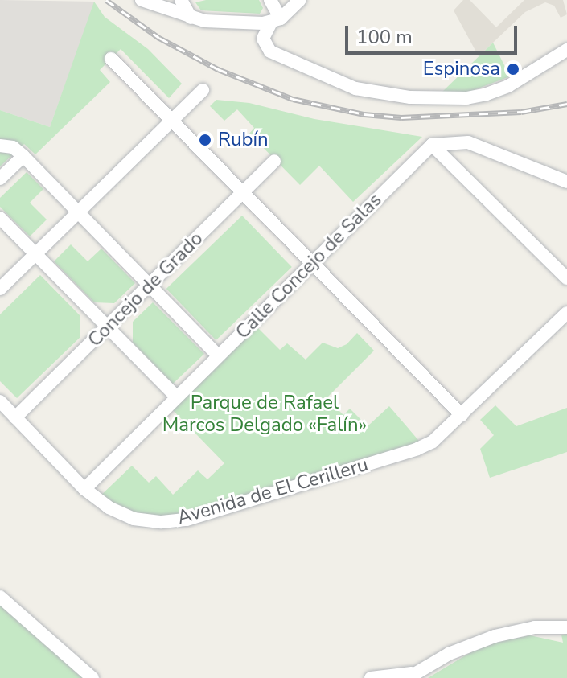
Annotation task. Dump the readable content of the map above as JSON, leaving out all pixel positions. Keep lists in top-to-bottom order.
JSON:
{
  "streets": {
    "street": ["Calle Concejo de Salas", "Concejo de Grado", "Avenida de El Cerilleru"]
  },
  "crossings": [
    ["Calle Concejo de Salas", "Avenida de El Cerilleru"],
    ["Concejo de Grado", "Avenida de El Cerilleru"]
  ],
  "parks": ["Parque de Rafael Marcos Delgado «Falín»"],
  "places": ["Espinosa", "Rubín"],
  "scale_bar": "100 m"
}
